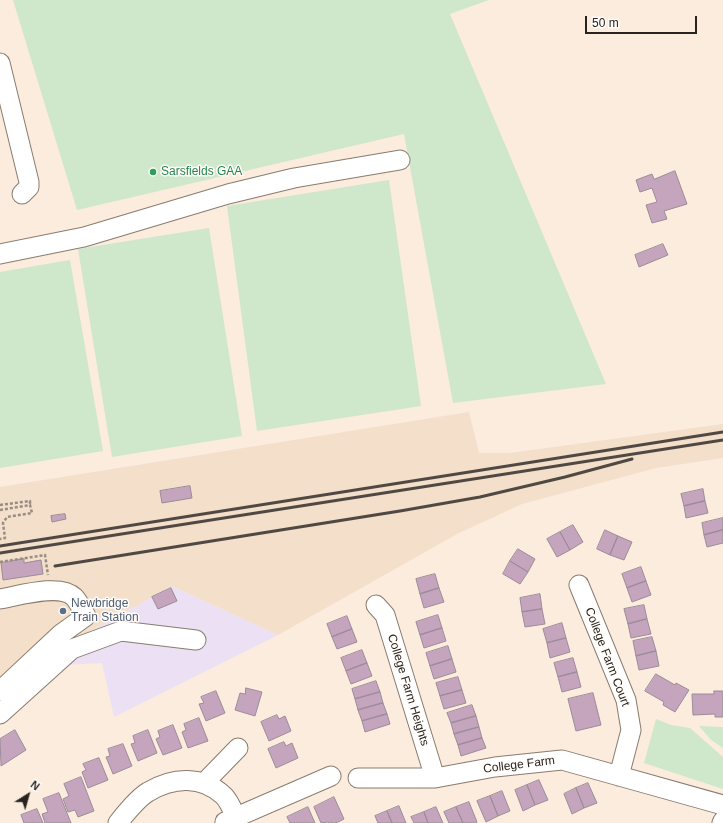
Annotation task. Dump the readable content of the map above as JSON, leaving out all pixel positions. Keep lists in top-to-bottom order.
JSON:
{
  "streets": {
    "street": ["College Farm Court", "College Farm Heights", "College Farm"]
  },
  "crossings": [
    ["College Farm Court", "College Farm"],
    ["College Farm Heights", "College Farm"]
  ],
  "places": ["Sarsfields GAA", "Newbridge Train Station"],
  "scale_bar": "50 m",
  "north": "top right"
}
